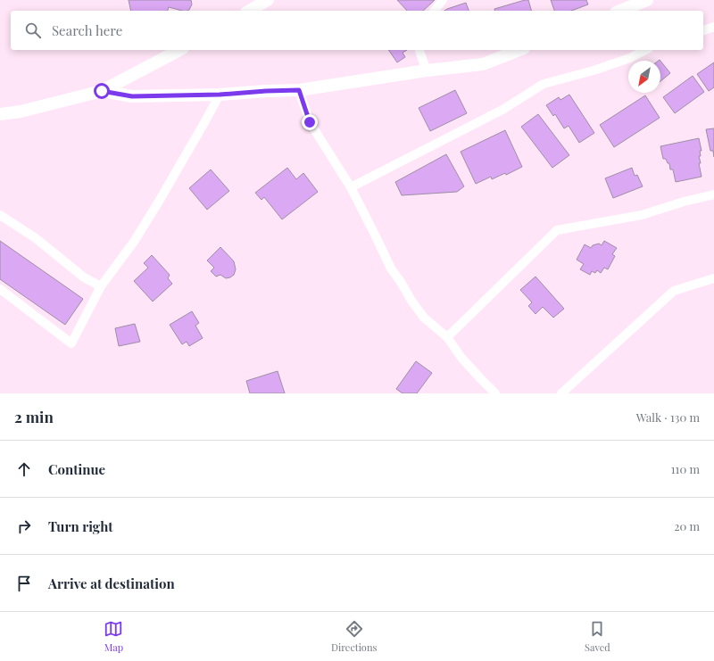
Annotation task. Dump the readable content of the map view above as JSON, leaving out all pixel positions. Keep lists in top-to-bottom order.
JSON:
{
  "north": "bottom left",
  "page": {
    "search": "Search here",
    "heading": ["2 min", "Walk · 130 m"],
    "list": [
      ["Continue", "110 m"],
      ["Turn right", "20 m"],
      "Arrive at destination"
    ],
    "nav": ["Map", "Directions", "Saved"]
  }
}
